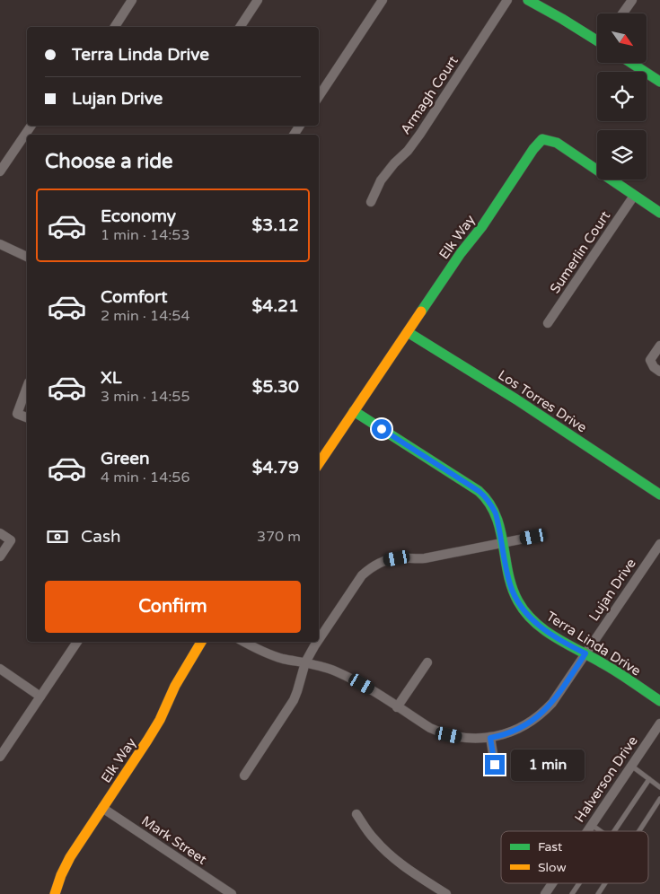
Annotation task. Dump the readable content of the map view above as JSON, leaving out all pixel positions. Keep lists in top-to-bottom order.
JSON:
{
  "streets": {
    "street": [
      "Armagh Court",
      "Elk Way",
      "Sumerlin Court",
      "Los Torres Drive",
      "Lujan Drive",
      "Terra Linda Drive",
      "Halverson Drive",
      "Mark Street"
    ]
  },
  "crossings": [
    ["Elk Way", "Sumerlin Court"],
    ["Elk Way", "Los Torres Drive"],
    ["Elk Way", "Terra Linda Drive"],
    ["Elk Way", "Mark Street"],
    ["Lujan Drive", "Terra Linda Drive"]
  ],
  "legend": ["Fast", "Slow"],
  "north": "bottom right",
  "page": {
    "banner": ["Terra Linda Drive", "Lujan Drive"],
    "heading": "Choose a ride",
    "list": [
      {
        "name": "Economy",
        "note": "1 min · 14:53",
        "value": "$3.12"
      },
      {
        "name": "Comfort",
        "note": "2 min · 14:54",
        "value": "$4.21"
      },
      {
        "name": "XL",
        "note": "3 min · 14:55",
        "value": "$5.30"
      },
      {
        "name": "Green",
        "note": "4 min · 14:56",
        "value": "$4.79"
      }
    ],
    "pay": ["Cash", "370 m"],
    "buttons": "Confirm",
    "bubble": "1 min"
  }
}
